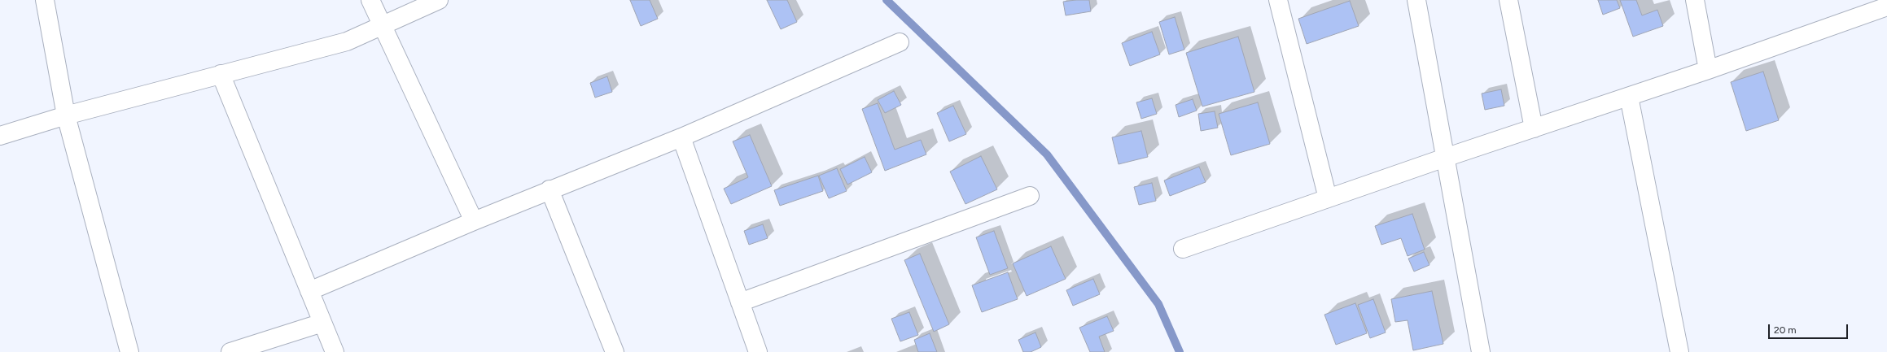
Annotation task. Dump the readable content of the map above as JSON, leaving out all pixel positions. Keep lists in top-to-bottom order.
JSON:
{
  "scale_bar": "20 m"
}
